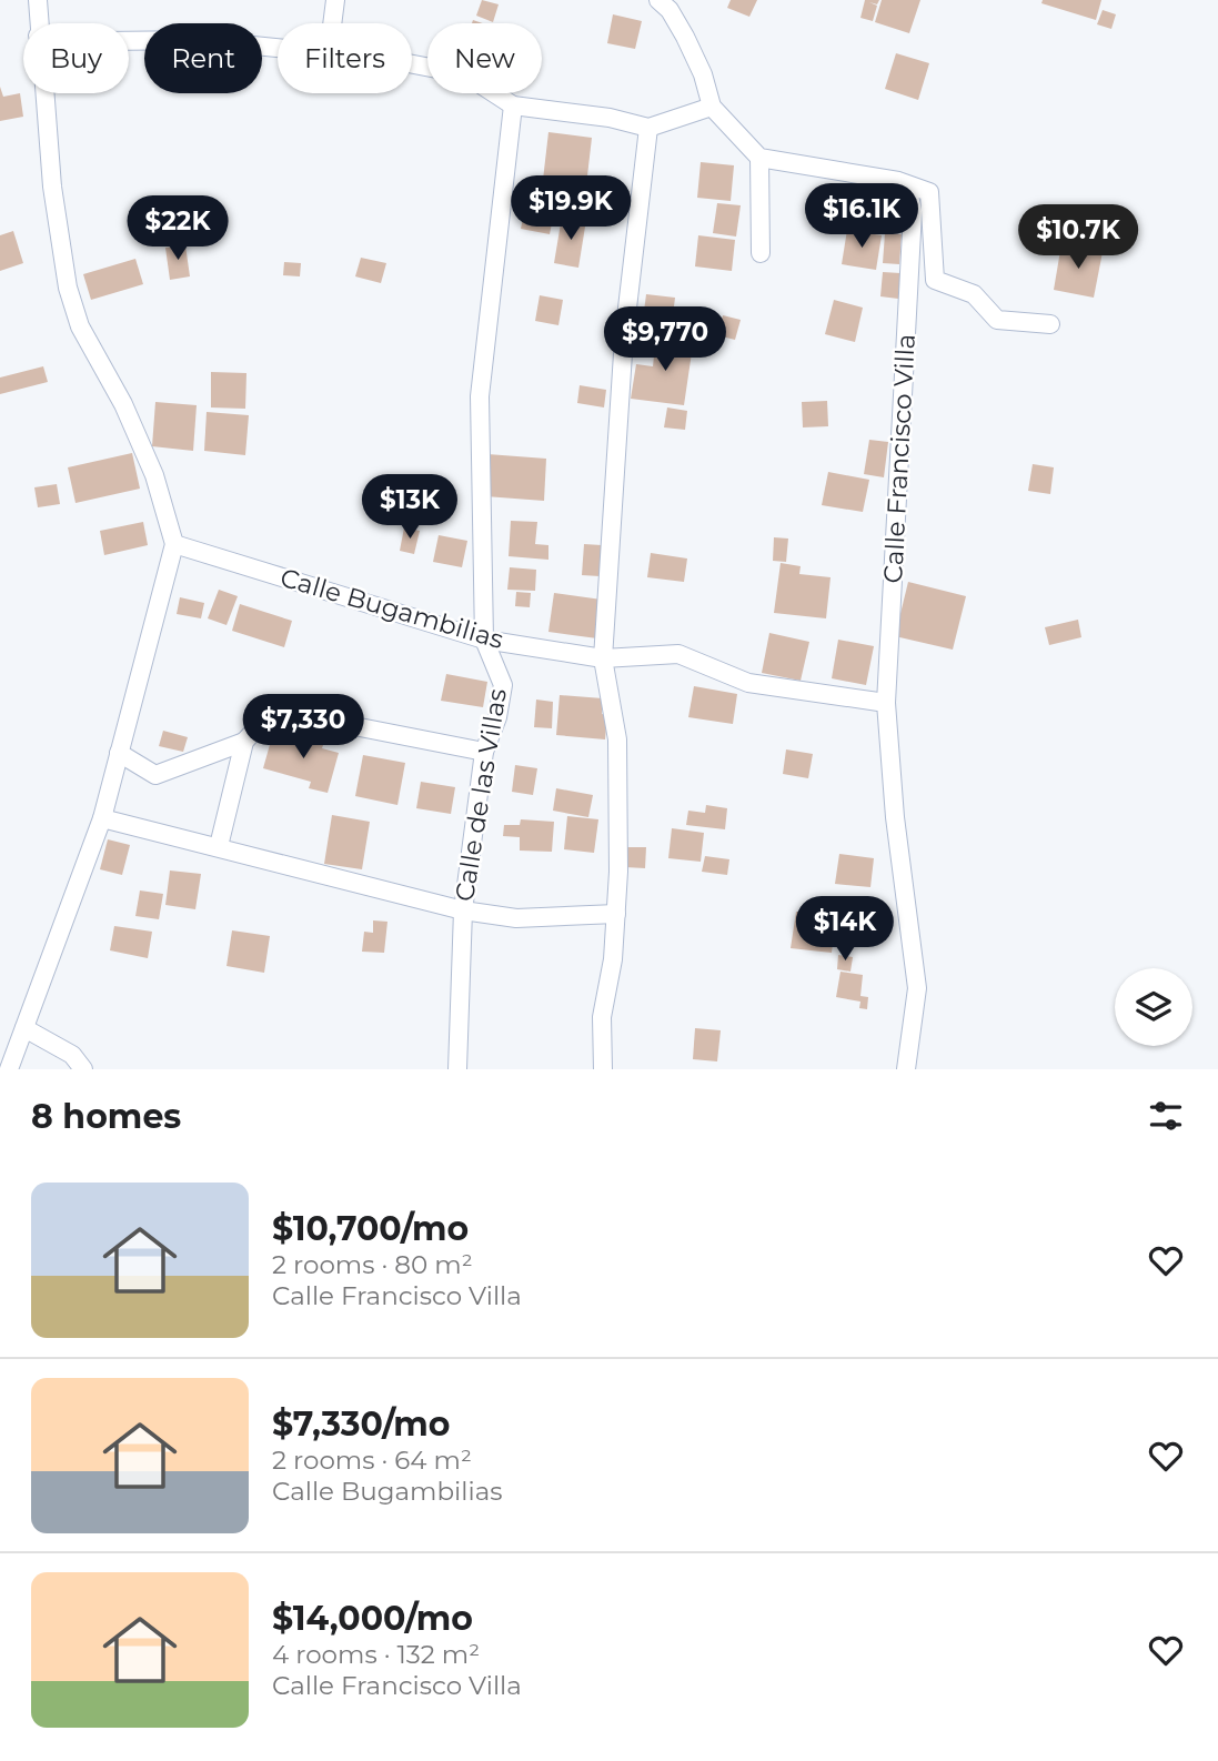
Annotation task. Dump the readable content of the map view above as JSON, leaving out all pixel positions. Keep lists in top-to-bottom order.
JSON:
{
  "streets": {
    "street": ["Calle Francisco Villa", "Calle Bugambilias", "Calle de las Villas"]
  },
  "crossings": [
    ["Calle Francisco Villa", "Calle Bugambilias"],
    ["Calle Bugambilias", "Calle de las Villas"]
  ],
  "page": {
    "chip": [
      "Buy",
      "Rent",
      "Filters",
      "New"
    ],
    "price": [
      "$19.9K",
      "$16.1K",
      "$22K",
      "$10.7K",
      "$9,770",
      "$13K",
      "$7,330",
      "$14K"
    ],
    "heading": "8 homes",
    "list": [
      {
        "name": "$10,700/mo",
        "note": "2 rooms · 80 m² · Calle Francisco Villa"
      },
      {
        "name": "$7,330/mo",
        "note": "2 rooms · 64 m² · Calle Bugambilias"
      },
      {
        "name": "$14,000/mo",
        "note": "4 rooms · 132 m² · Calle Francisco Villa"
      }
    ]
  }
}
